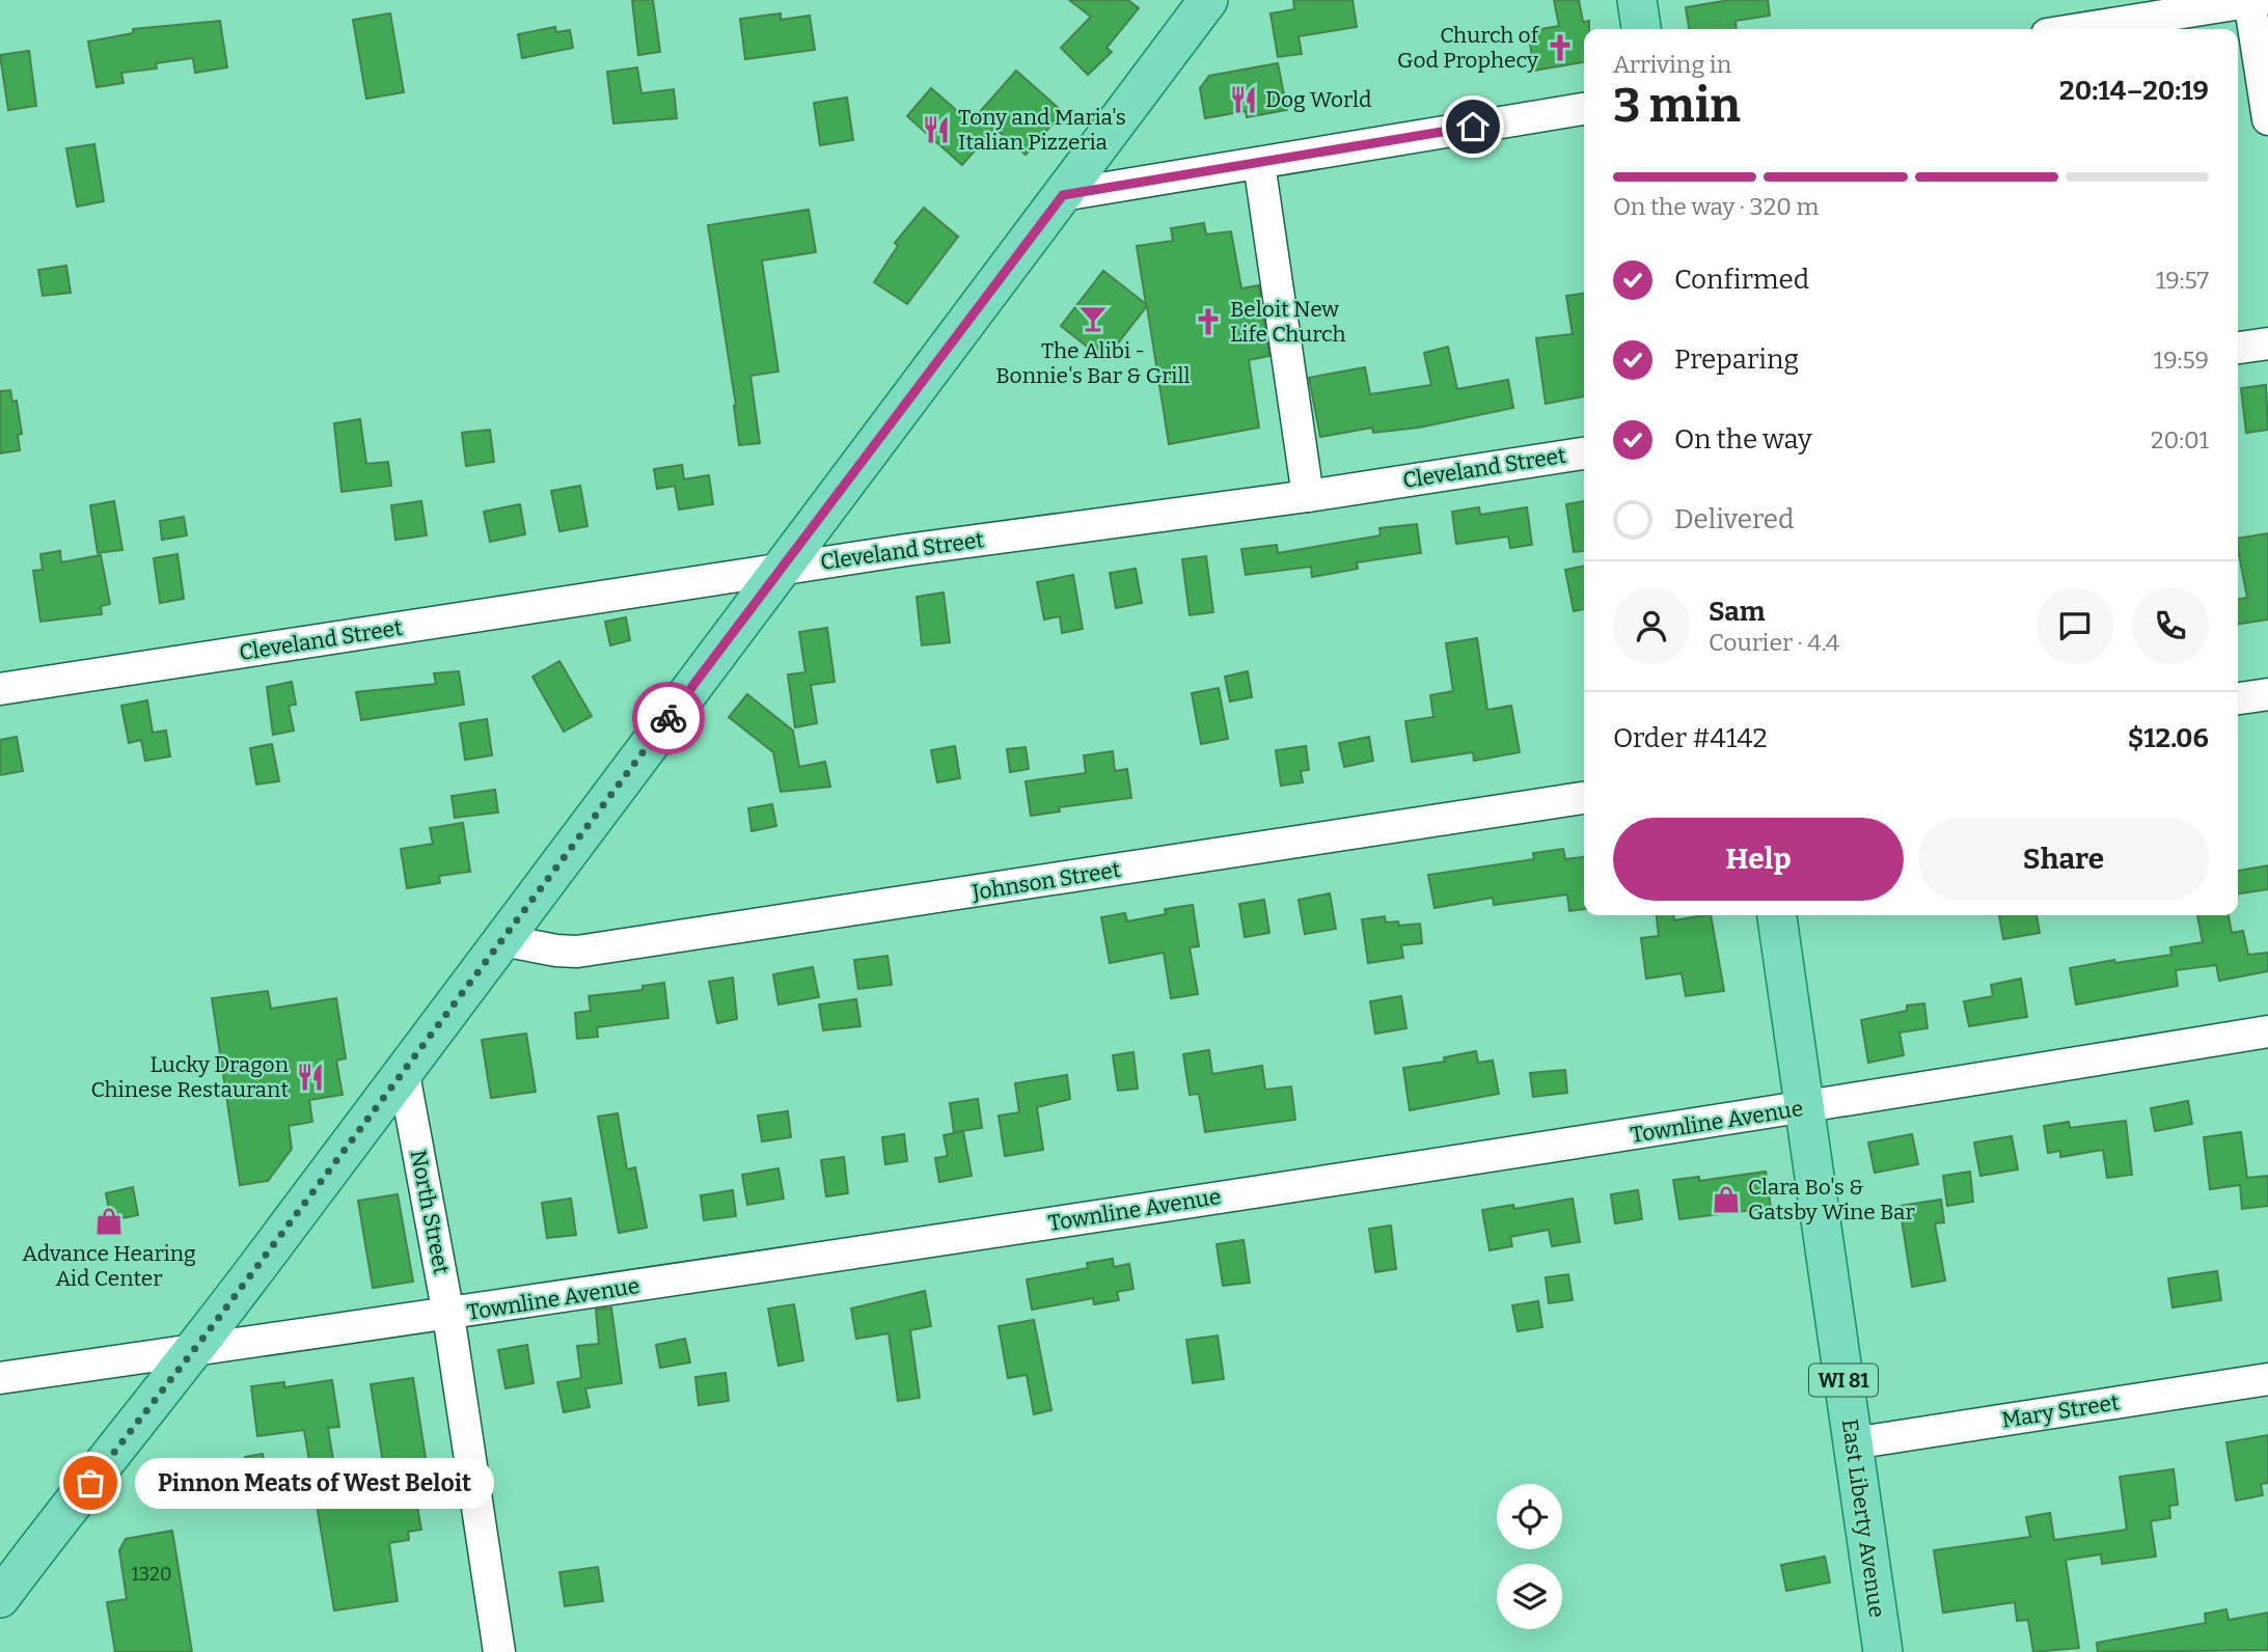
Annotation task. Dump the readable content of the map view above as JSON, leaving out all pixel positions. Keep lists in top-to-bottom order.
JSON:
{
  "streets": {
    "main road": ["WI 81", "East Liberty Avenue"],
    "street": [
      "Cleveland Street",
      "Johnson Street",
      "Townline Avenue",
      "North Street",
      "Mary Street"
    ]
  },
  "crossings": [
    ["Townline Avenue", "North Street"],
    ["Townline Avenue", "East Liberty Avenue"],
    ["Mary Street", "East Liberty Avenue"]
  ],
  "places": {
    "church": ["Church of God Prophecy", "Beloit New Life Church"],
    "restaurant": ["Dog World", "Tony and Maria's Italian Pizzeria", "Lucky Dragon Chinese Restaurant"],
    "bar": ["The Alibi - Bonnie's Bar & Grill"],
    "shop": ["Clara Bo's & Gatsby Wine Bar", "Advance Hearing Aid Center"],
    "other": ["Pinnon Meats of West Beloit"]
  },
  "house_numbers": ["1320"],
  "page": {
    "heading": ["3 min", "Arriving in", "20:14–20:19"],
    "panel": [
      "Sam",
      "Courier · 4.4",
      "Order #4142",
      "$12.06"
    ],
    "bar": "On the way · 320 m",
    "list": [
      ["Confirmed", "19:57"],
      ["Preparing", "19:59"],
      ["On the way", "20:01"],
      "Delivered"
    ],
    "buttons": ["Help", "Share"],
    "bubble": "Pinnon Meats of West Beloit"
  }
}
